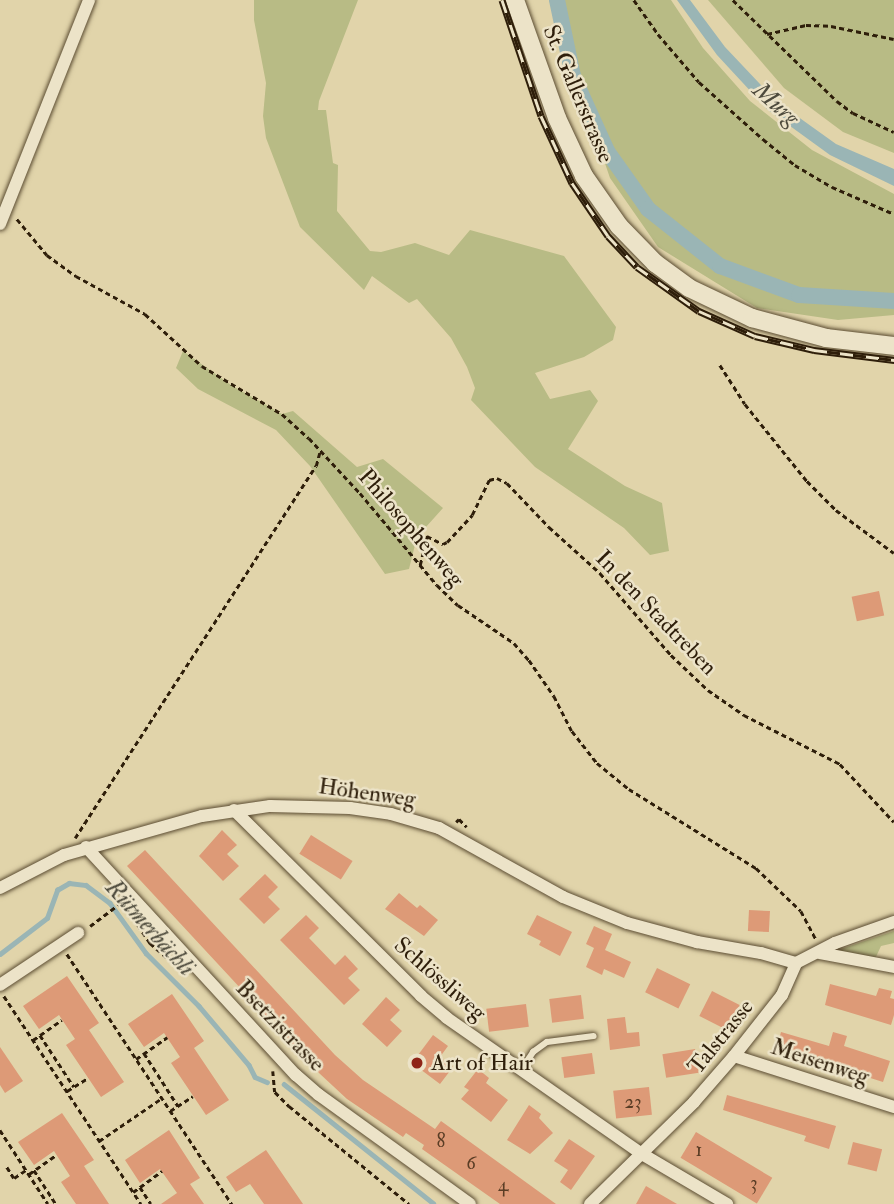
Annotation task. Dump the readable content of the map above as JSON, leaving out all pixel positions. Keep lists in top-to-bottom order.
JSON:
{
  "streets": {
    "main road": ["St. Gallerstrasse"],
    "street": [
      "Höhenweg",
      "Schlössliweg",
      "Bsetzistrasse",
      "Talstrasse",
      "Meisenweg"
    ],
    "path": ["Philosophenweg", "In den Stadtreben"]
  },
  "crossings": [
    ["Philosophenweg", "In den Stadtreben"],
    ["Höhenweg", "Schlössliweg"],
    ["Höhenweg", "Bsetzistrasse"],
    ["Höhenweg", "Talstrasse"],
    ["Schlössliweg", "Talstrasse"],
    ["Talstrasse", "Meisenweg"]
  ],
  "water": ["Murg", "Rütmerbächli"],
  "places": ["Art of Hair"],
  "house_numbers": [
    "23",
    "8",
    "1",
    "6",
    "3",
    "4"
  ]
}
